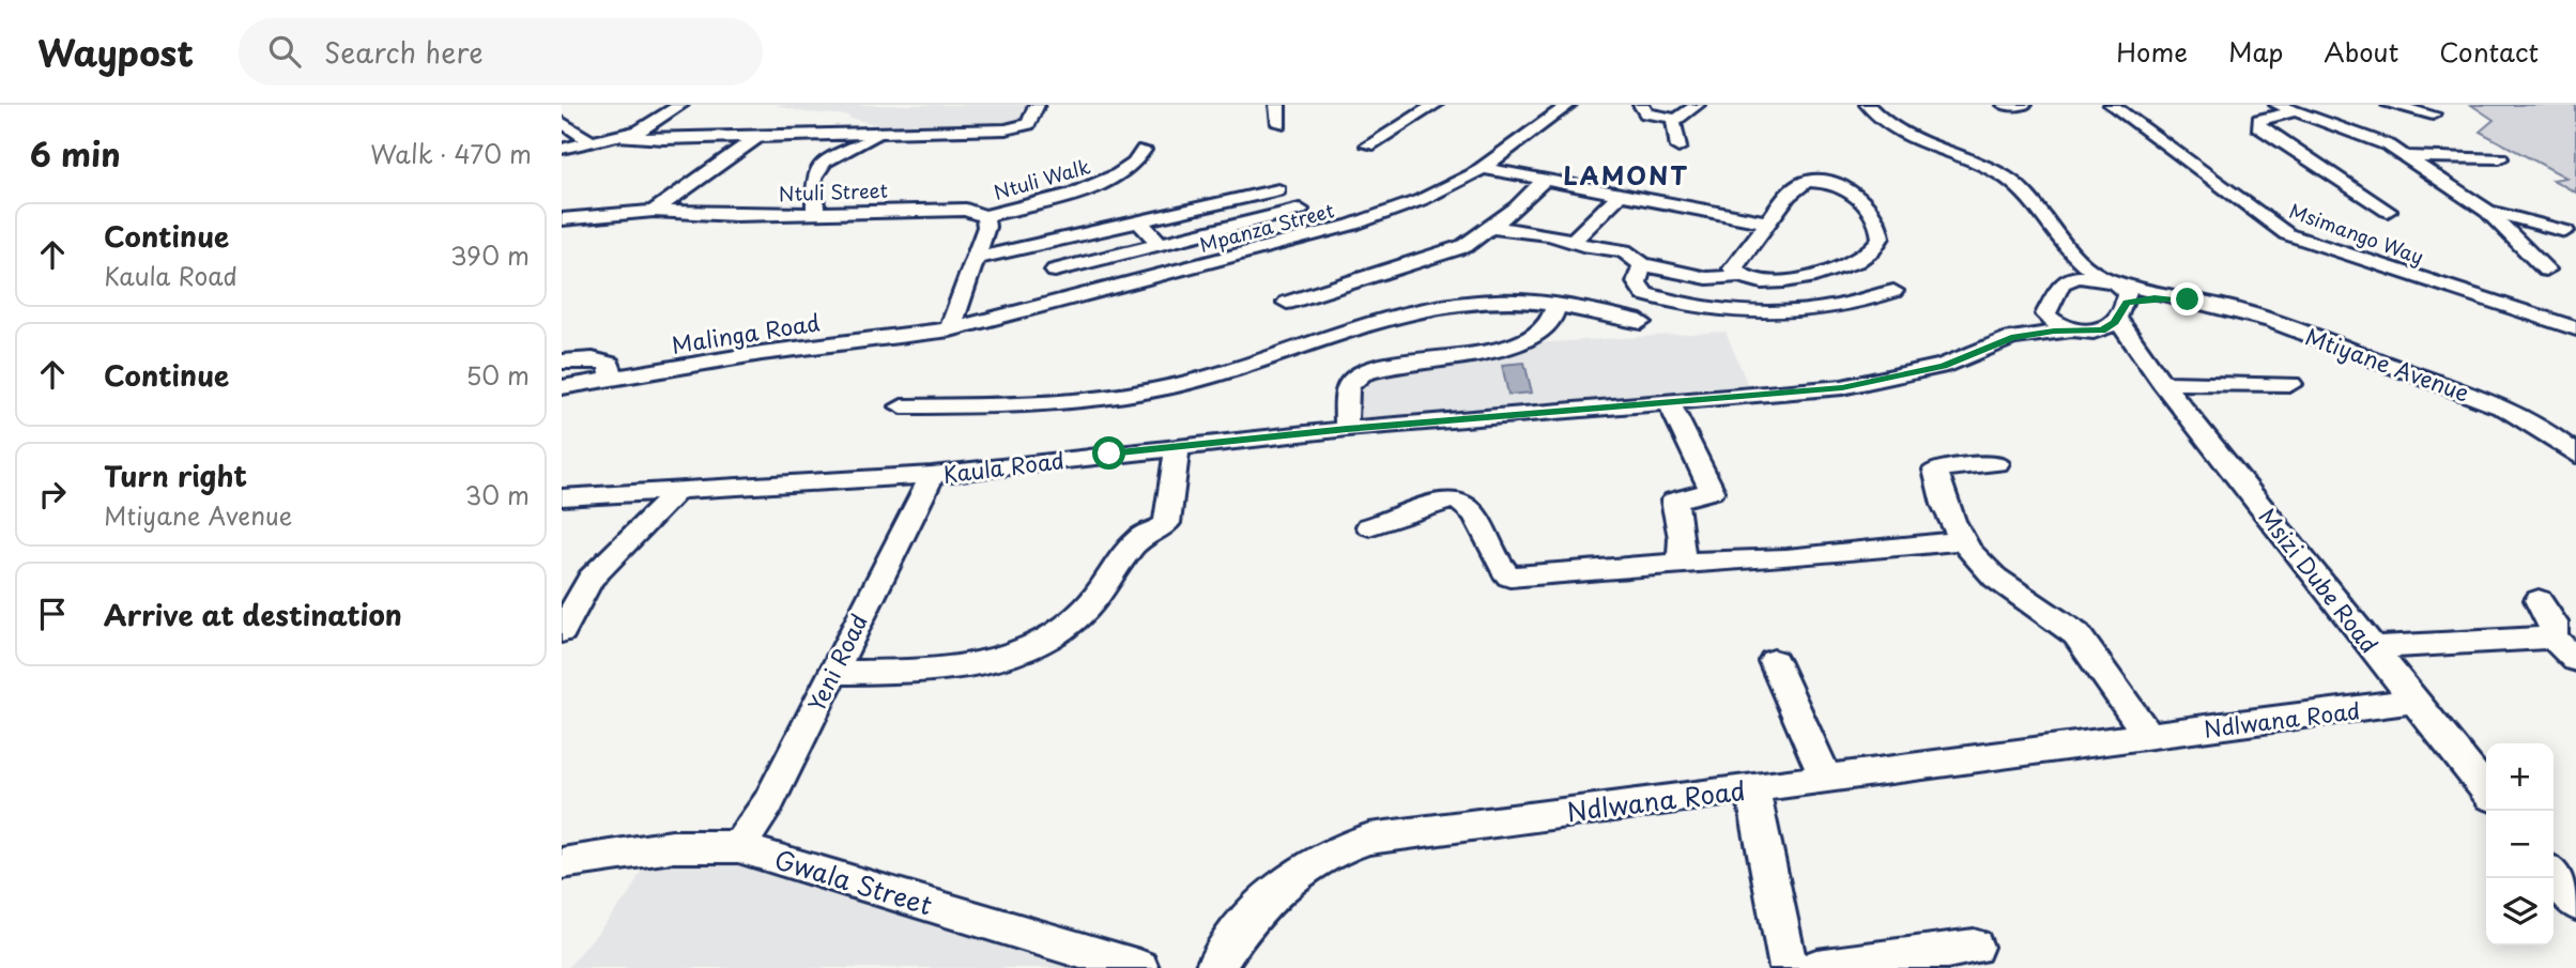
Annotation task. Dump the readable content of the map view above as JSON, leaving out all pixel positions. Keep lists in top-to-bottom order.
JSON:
{
  "streets": {
    "street": [
      "Ntuli Walk",
      "Ntuli Street",
      "Mpanza Street",
      "Msimango Way",
      "Malinga Road",
      "Mtiyane Avenue",
      "Kaula Road",
      "Msizi Dube Road",
      "Yeni Road",
      "Ndlwana Road",
      "Gwala Street"
    ]
  },
  "crossings": [
    ["Ntuli Walk", "Ntuli Street"],
    ["Mpanza Street", "Malinga Road"],
    ["Mtiyane Avenue", "Kaula Road"],
    ["Mtiyane Avenue", "Msizi Dube Road"],
    ["Kaula Road", "Msizi Dube Road"],
    ["Kaula Road", "Yeni Road"],
    ["Msizi Dube Road", "Ndlwana Road"],
    ["Yeni Road", "Gwala Street"]
  ],
  "districts": ["LAMONT"],
  "page": {
    "header": "Waypost",
    "search": "Search here",
    "nav": [
      "Home",
      "Map",
      "About",
      "Contact"
    ],
    "heading": ["6 min", "Walk · 470 m"],
    "list": [
      ["Continue", "Kaula Road", "390 m"],
      ["Continue", "50 m"],
      ["Turn right", "Mtiyane Avenue", "30 m"],
      "Arrive at destination"
    ],
    "map_buttons": ["+", "−"]
  }
}
